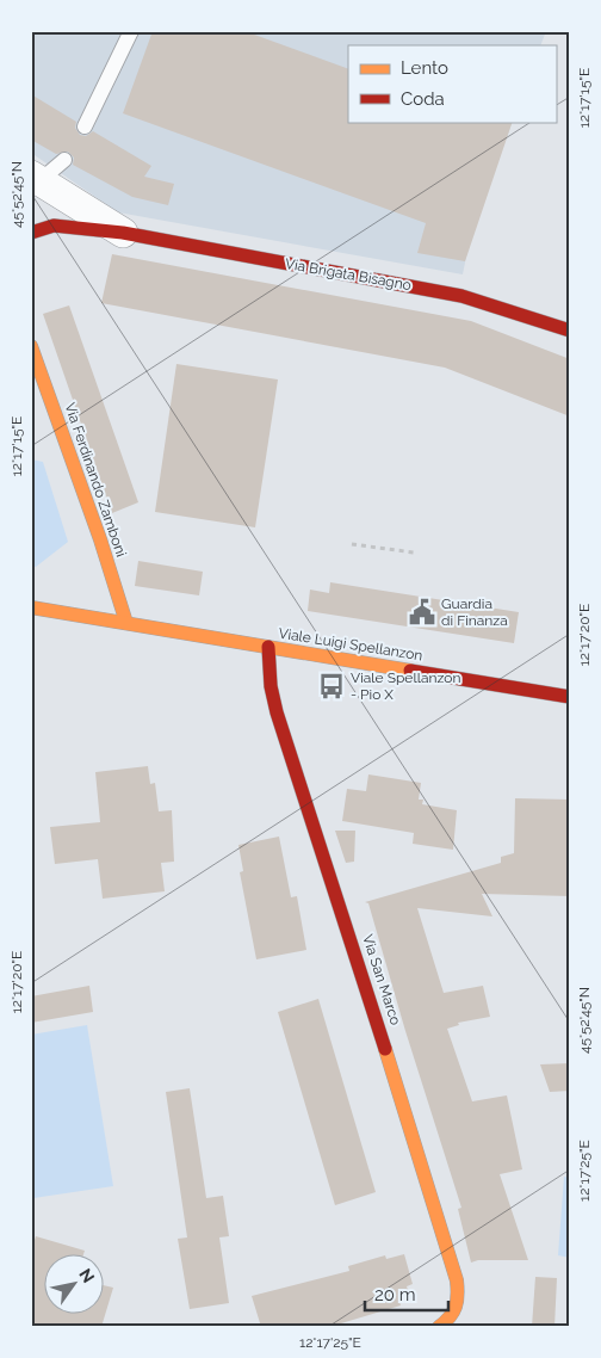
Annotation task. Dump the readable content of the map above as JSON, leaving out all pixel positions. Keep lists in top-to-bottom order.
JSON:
{
  "streets": {
    "street": [
      "Via Brigata Bisagno",
      "Via Ferdinando Zamboni",
      "Viale Luigi Spellanzon",
      "Via San Marco"
    ]
  },
  "crossings": [
    ["Via Ferdinando Zamboni", "Viale Luigi Spellanzon"],
    ["Viale Luigi Spellanzon", "Via San Marco"]
  ],
  "places": {
    "public building": ["Guardia di Finanza"],
    "bus stop": ["Viale Spellanzon - Pio X"]
  },
  "legend": ["Lento", "Coda"],
  "scale_bar": "20 m",
  "north": "top right",
  "coordinates": [
    "12°17'15\"E",
    "45°52'45\"N",
    "12°17'20\"E",
    "12°17'25\"E"
  ]
}
